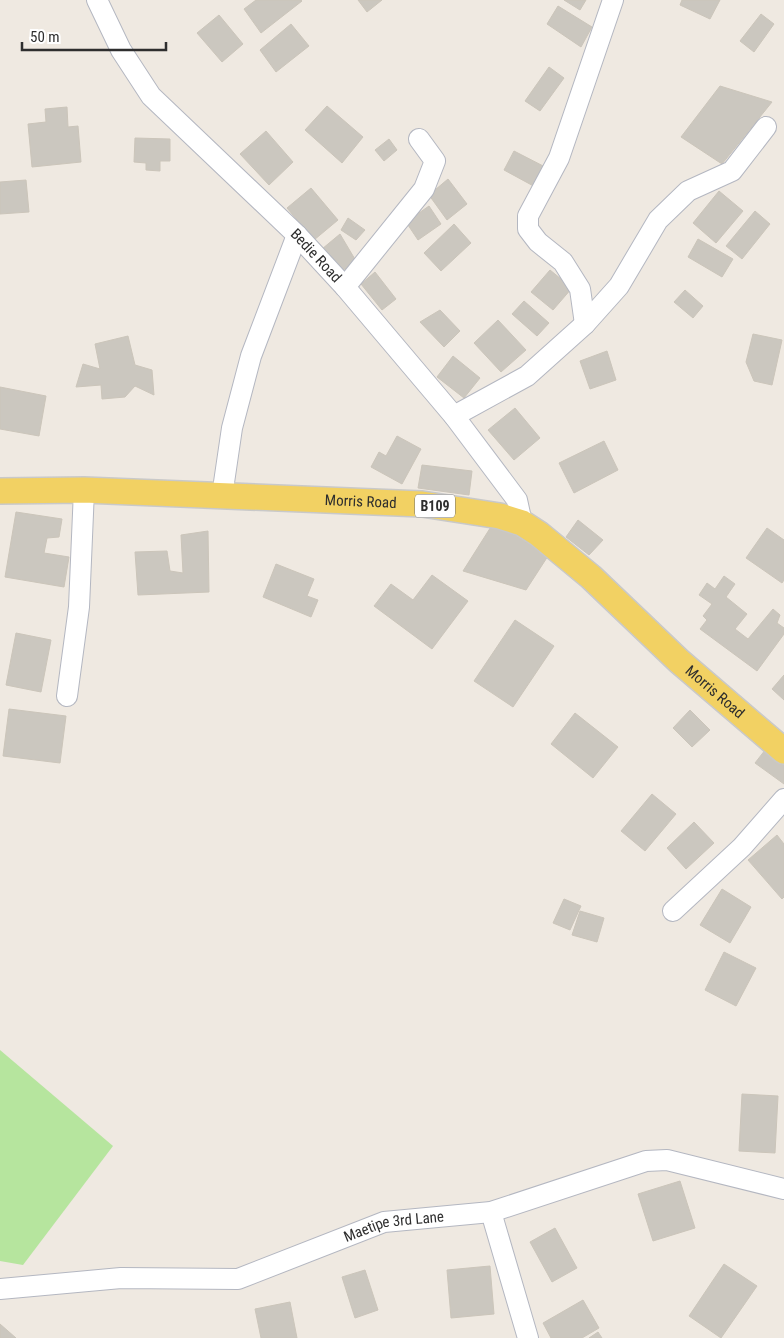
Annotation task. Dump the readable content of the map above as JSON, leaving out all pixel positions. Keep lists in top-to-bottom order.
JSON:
{
  "streets": {
    "main road": ["Morris Road", "B109"],
    "street": ["Bedie Road", "Maetipe 3rd Lane"]
  },
  "crossings": [
    ["Bedie Road", "Morris Road"]
  ],
  "scale_bar": "50 m"
}
